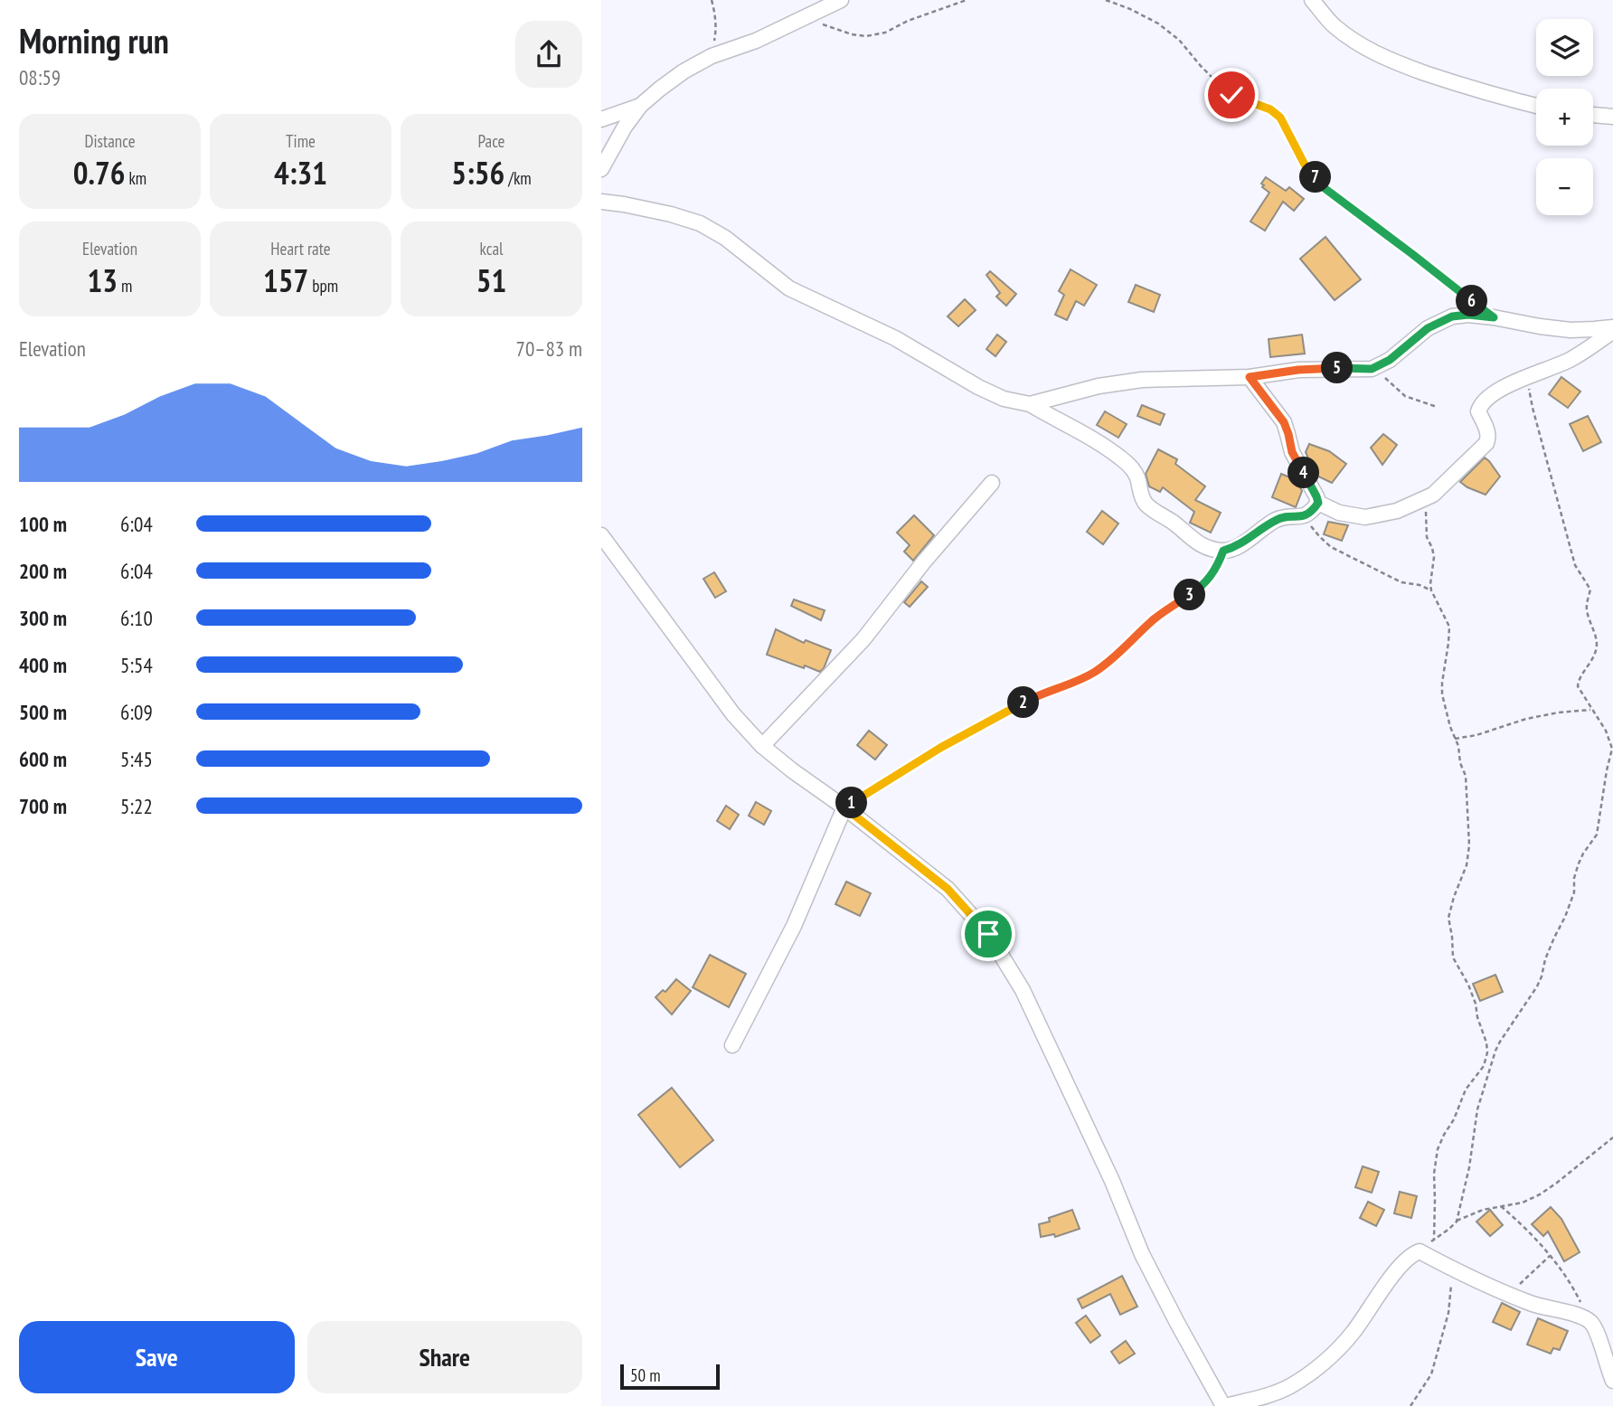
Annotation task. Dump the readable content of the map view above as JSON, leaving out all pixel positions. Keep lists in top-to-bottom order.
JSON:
{
  "scale_bar": "50 m",
  "page": {
    "heading": ["Morning run", "08:59"],
    "map_buttons": ["+", "−"],
    "stats": [
      ["Distance", "0.76 km"],
      ["Time", "4:31"],
      ["Pace", "5:56 /km"],
      ["Elevation", "13 m"],
      ["Heart rate", "157 bpm"],
      ["kcal", "51"]
    ],
    "pins": [
      "7",
      "6",
      "5",
      "4",
      "3",
      "2",
      "1"
    ],
    "chart": ["Elevation", "70–83 m"],
    "list": [
      {
        "name": "100 m",
        "note": "6:04"
      },
      {
        "name": "200 m",
        "note": "6:04"
      },
      {
        "name": "300 m",
        "note": "6:10"
      },
      {
        "name": "400 m",
        "note": "5:54"
      },
      {
        "name": "500 m",
        "note": "6:09"
      },
      {
        "name": "600 m",
        "note": "5:45"
      },
      {
        "name": "700 m",
        "note": "5:22"
      }
    ],
    "buttons": ["Save", "Share"],
    "scale": "50 m"
  }
}
